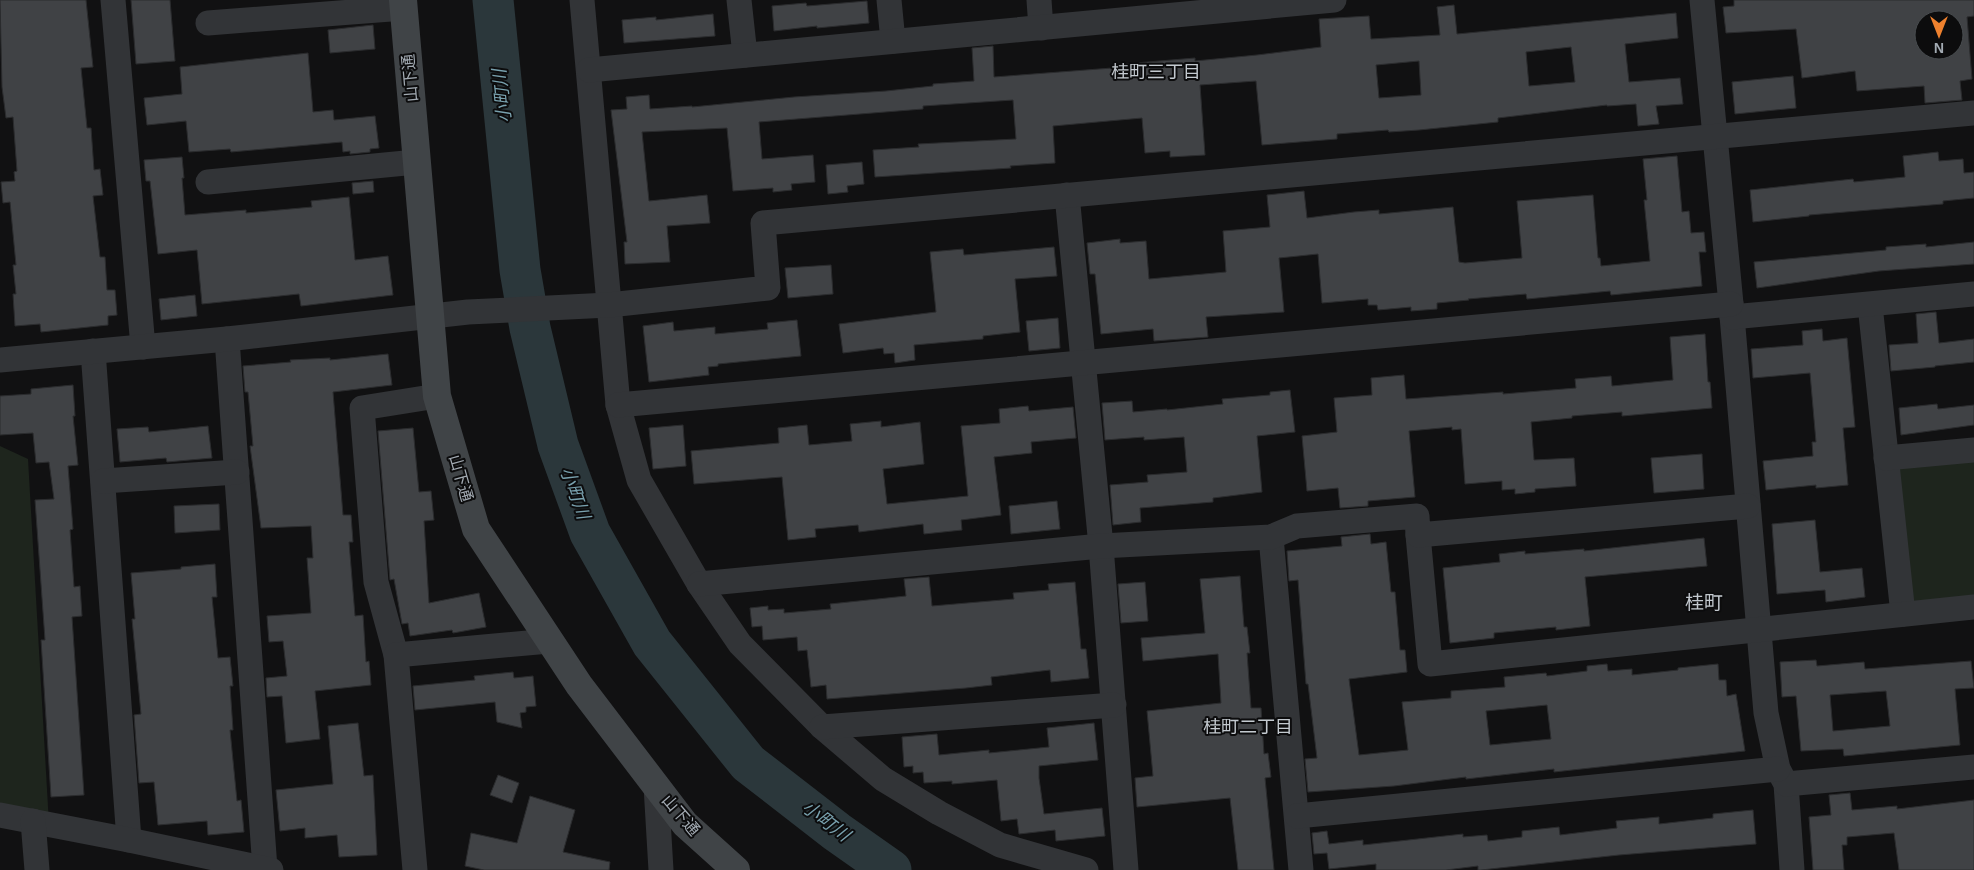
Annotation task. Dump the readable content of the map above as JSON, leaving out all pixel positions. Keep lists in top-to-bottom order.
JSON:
{
  "streets": {
    "street": ["山下通"]
  },
  "districts": ["桂町三丁目", "桂町", "桂町二丁目"],
  "water": ["小町川"],
  "north": "bottom"
}
